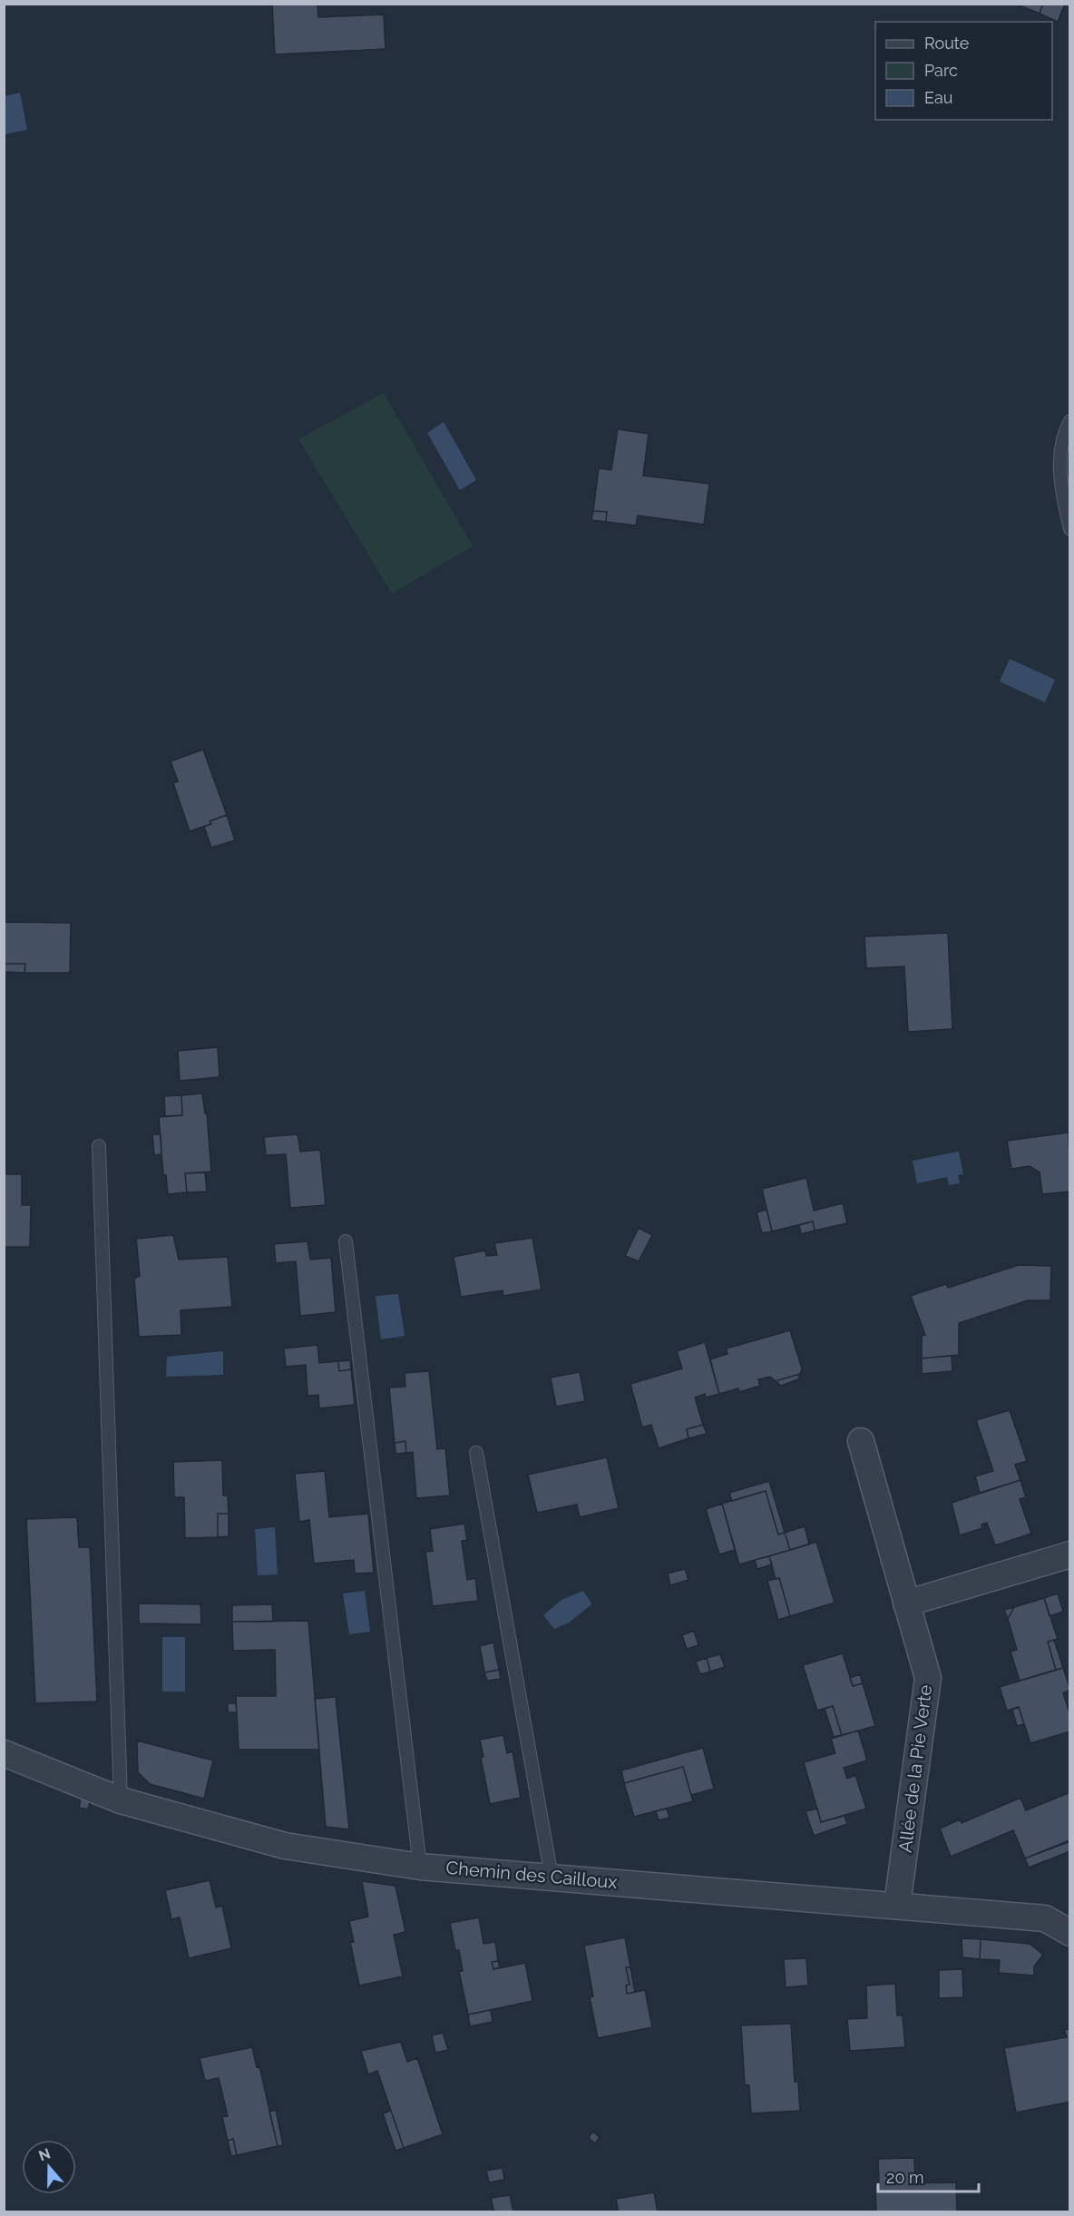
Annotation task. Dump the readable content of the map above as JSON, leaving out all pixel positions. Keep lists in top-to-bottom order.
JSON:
{
  "streets": {
    "street": ["Allée de la Pie Verte", "Chemin des Cailloux"]
  },
  "crossings": [
    ["Allée de la Pie Verte", "Chemin des Cailloux"]
  ],
  "legend": ["Route", "Parc", "Eau"],
  "scale_bar": "20 m",
  "north": "top"
}
